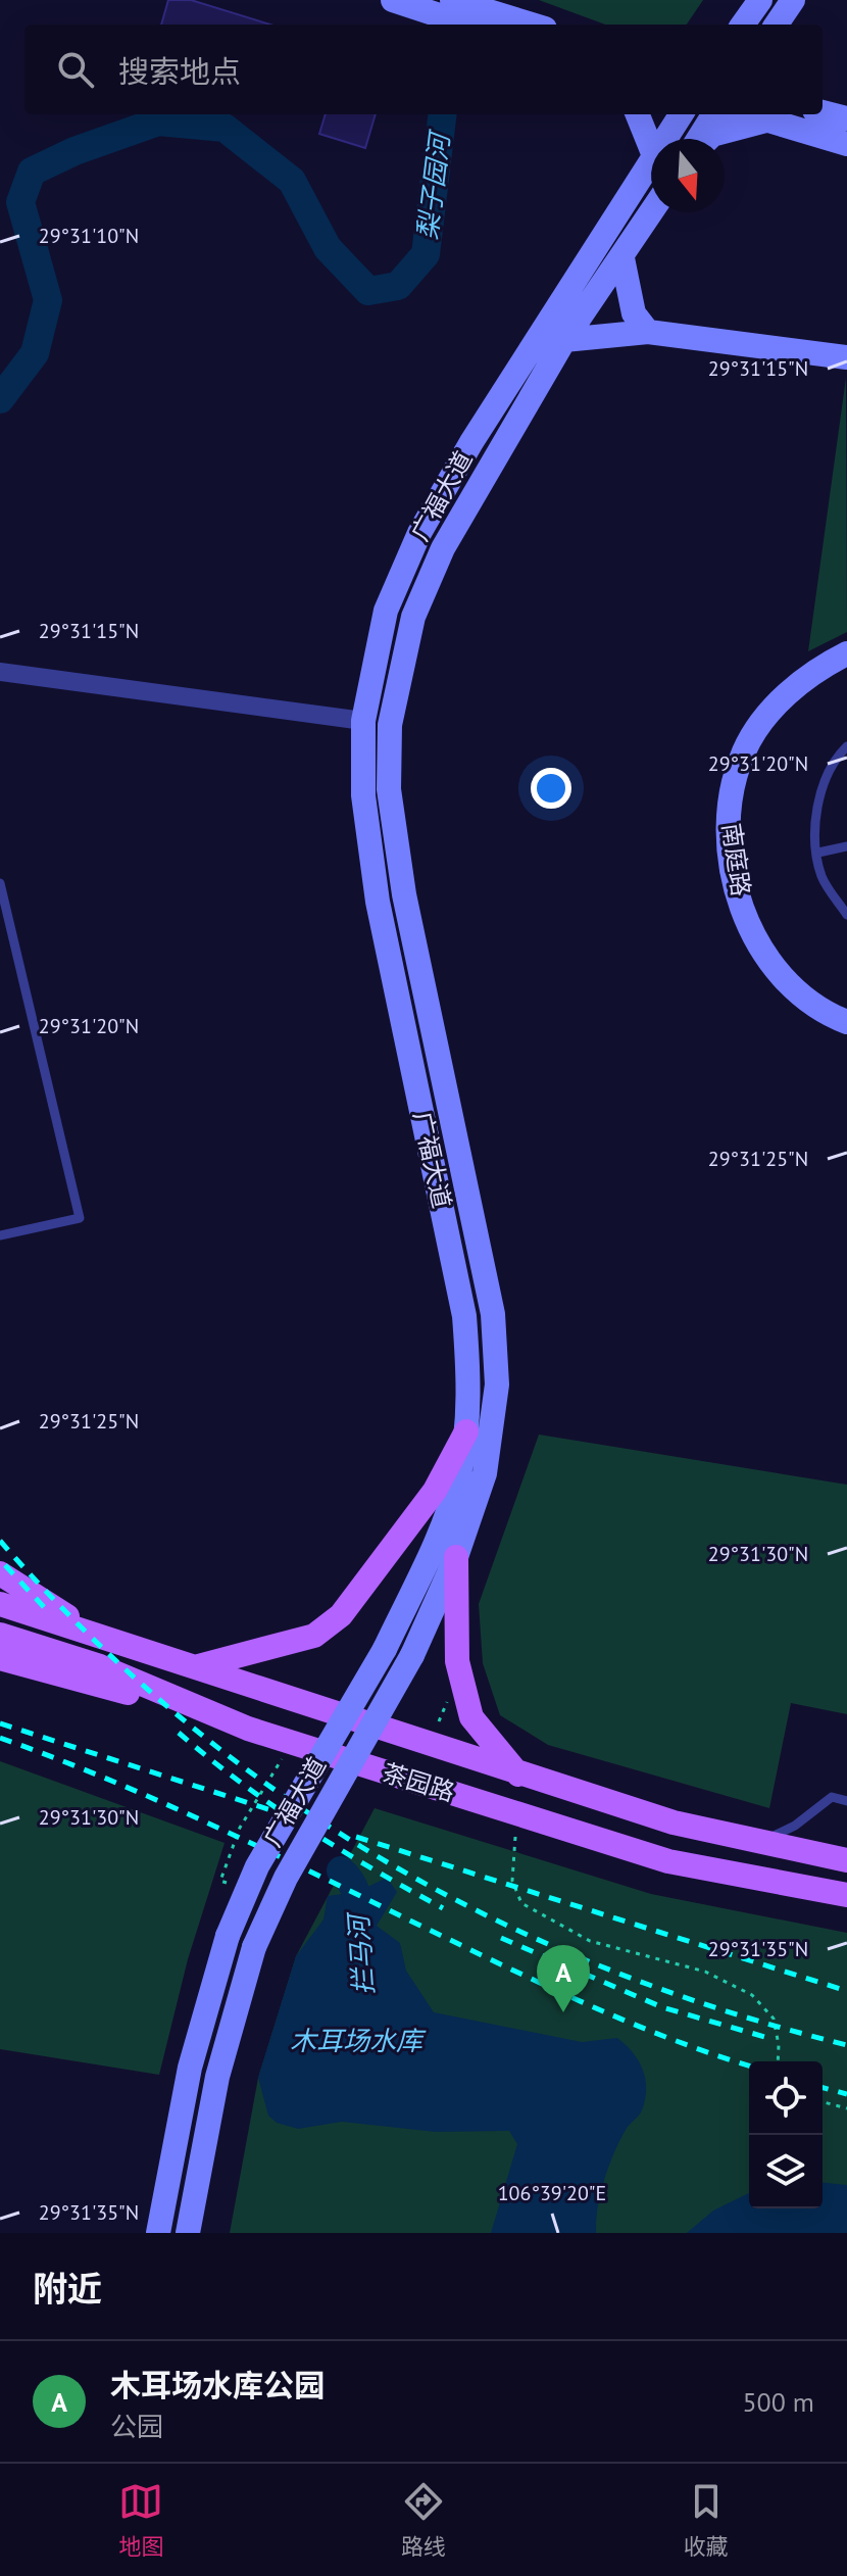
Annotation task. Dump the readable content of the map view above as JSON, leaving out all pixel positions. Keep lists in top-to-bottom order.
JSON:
{
  "streets": {
    "main road": ["广福大道", "南庭路", "茶园路"]
  },
  "water": ["梨子园河", "拦马河", "木耳场水库"],
  "north": "bottom",
  "page": {
    "search": "搜索地点",
    "pins": "A",
    "heading": "附近",
    "list": [
      {
        "mark": "A",
        "name": "木耳场水库公园",
        "note": "公园",
        "value": "500 m"
      }
    ],
    "nav": ["地图", "路线", "收藏"]
  },
  "coordinates": [
    "29°31'10\"N",
    "29°31'15\"N",
    "29°31'20\"N",
    "29°31'25\"N",
    "29°31'30\"N",
    "29°31'35\"N",
    "106°39'20\"E"
  ]
}
